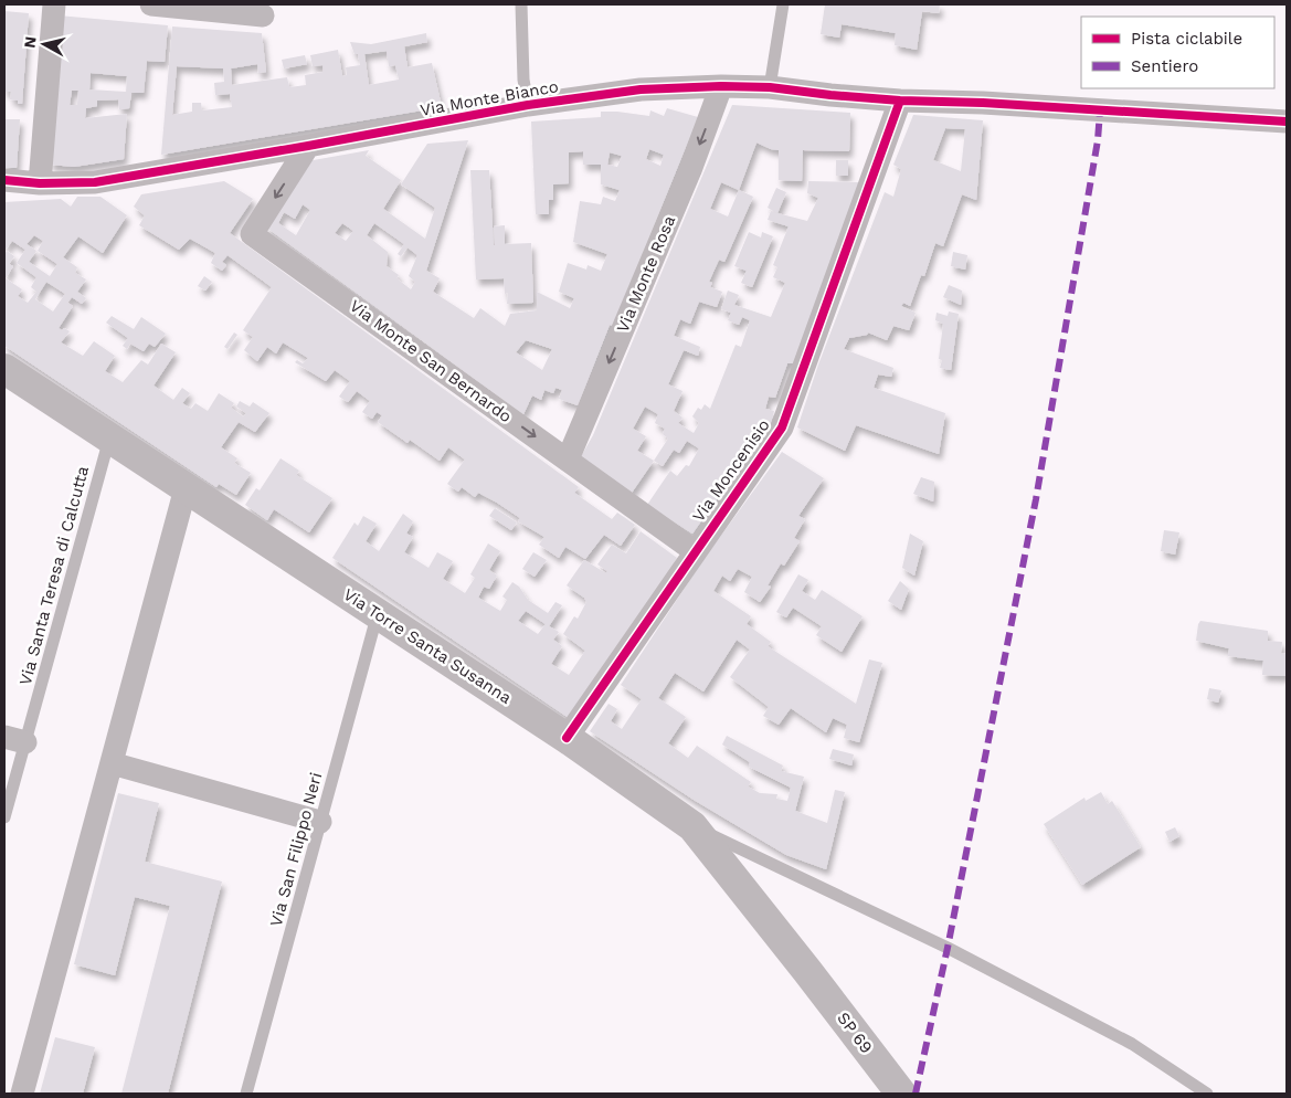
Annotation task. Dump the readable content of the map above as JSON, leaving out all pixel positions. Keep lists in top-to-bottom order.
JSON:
{
  "streets": {
    "main road": ["Via Torre Santa Susanna", "SP 69"],
    "street": [
      "Via Monte Bianco",
      "Via Monte Rosa",
      "Via Monte San Bernardo",
      "Via Moncenisio"
    ],
    "lane": ["Via Santa Teresa di Calcutta", "Via San Filippo Neri"]
  },
  "crossings": [
    ["Via Monte Bianco", "Via Monte Rosa"],
    ["Via Monte Bianco", "Via Monte San Bernardo"],
    ["Via Monte Bianco", "Via Moncenisio"],
    ["Via Monte Rosa", "Via Monte San Bernardo"],
    ["Via Monte San Bernardo", "Via Moncenisio"],
    ["Via Moncenisio", "Via Torre Santa Susanna"],
    ["Via Santa Teresa di Calcutta", "Via Torre Santa Susanna"],
    ["Via Torre Santa Susanna", "Via San Filippo Neri"],
    ["Via Torre Santa Susanna", "SP 69"]
  ],
  "one_way": ["Via Monte Rosa", "Via Monte San Bernardo"],
  "legend": ["Pista ciclabile", "Sentiero"],
  "north": "left"
}
